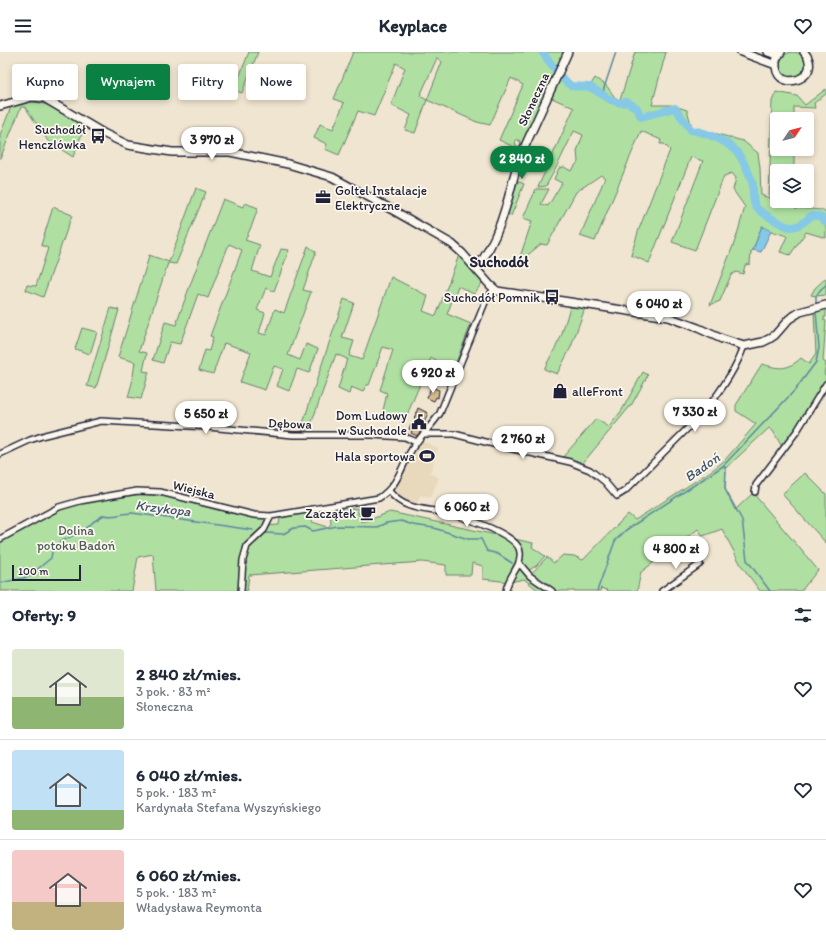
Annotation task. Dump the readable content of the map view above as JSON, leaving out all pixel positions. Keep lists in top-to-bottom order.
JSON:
{
  "streets": {
    "street": ["Słoneczna", "Dębowa", "Wiejska"]
  },
  "districts": ["Suchodół"],
  "water": ["Badoń", "Krzykopa"],
  "parks": ["Dolina potoku Badoń"],
  "places": {
    "bus stop": ["Suchodół Henczlówka", "Suchodół Pomnik"],
    "office": ["Goltel Instalacje Elektryczne"],
    "shop": ["alleFront"],
    "public building": ["Dom Ludowy w Suchodole"],
    "sports": ["Hala sportowa"],
    "cafe": ["Zaczątek"]
  },
  "scale_bar": "100 m",
  "north": "top right",
  "page": {
    "header": "Keyplace",
    "chip": [
      "Kupno",
      "Wynajem",
      "Filtry",
      "Nowe"
    ],
    "price": [
      "3 970 zł",
      "2 840 zł",
      "6 040 zł",
      "6 920 zł",
      "7 330 zł",
      "5 650 zł",
      "2 760 zł",
      "6 060 zł",
      "4 800 zł"
    ],
    "scale": "100 m",
    "heading": "Oferty: 9",
    "list": [
      {
        "name": "2 840 zł/mies.",
        "note": "3 pok. · 83 m² · Słoneczna"
      },
      {
        "name": "6 040 zł/mies.",
        "note": "5 pok. · 183 m² · Kardynała Stefana Wyszyńskiego"
      },
      {
        "name": "6 060 zł/mies.",
        "note": "5 pok. · 183 m² · Władysława Reymonta"
      }
    ]
  }
}
